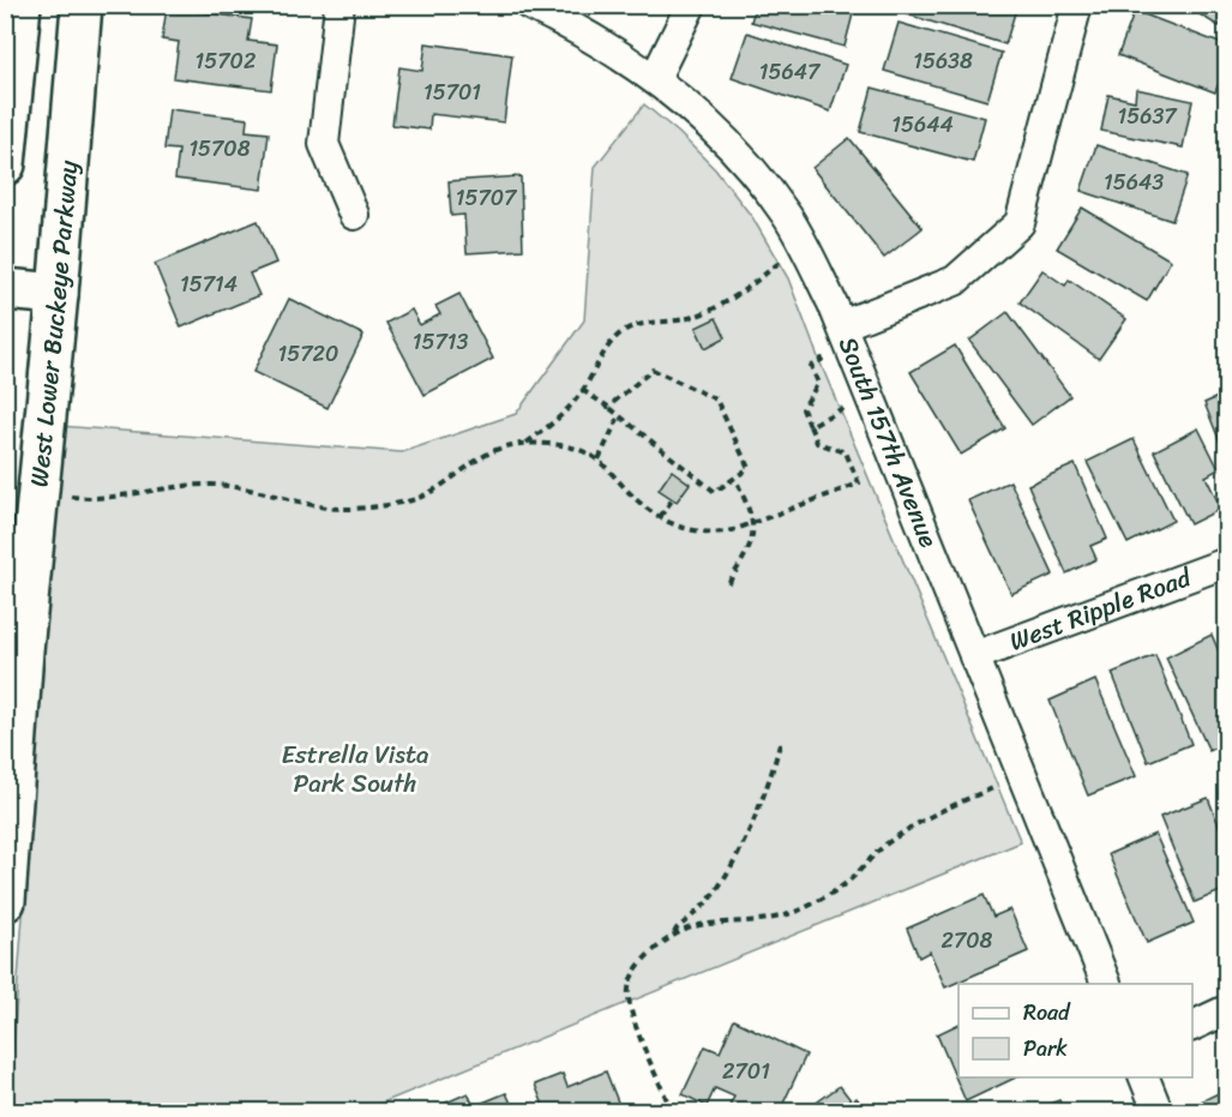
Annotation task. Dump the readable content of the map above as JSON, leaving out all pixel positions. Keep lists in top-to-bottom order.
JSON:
{
  "streets": {
    "main road": ["West Lower Buckeye Parkway"],
    "street": ["South 157th Avenue", "West Ripple Road"]
  },
  "crossings": [
    ["South 157th Avenue", "West Ripple Road"]
  ],
  "parks": ["Estrella Vista Park South"],
  "house_numbers": [
    "15702",
    "15638",
    "15647",
    "15701",
    "15637",
    "15644",
    "15708",
    "15643",
    "15707",
    "15714",
    "15713",
    "15720",
    "2708",
    "2701"
  ],
  "legend": ["Road", "Park"]
}
